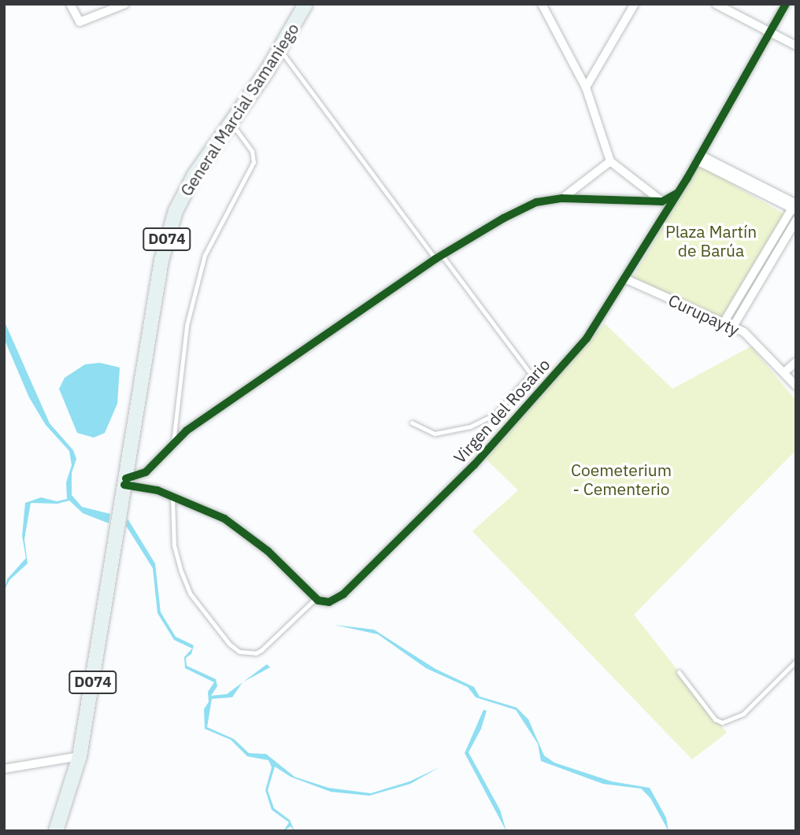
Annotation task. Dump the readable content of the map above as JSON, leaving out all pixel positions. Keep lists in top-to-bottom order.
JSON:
{
  "streets": {
    "main road": ["General Marcial Samaniego", "D074"],
    "street": ["Curupayty", "Virgen del Rosario"]
  },
  "crossings": [
    ["Curupayty", "Virgen del Rosario"]
  ],
  "parks": ["Plaza Martín de Barúa", "Coemeterium - Cementerio"]
}
